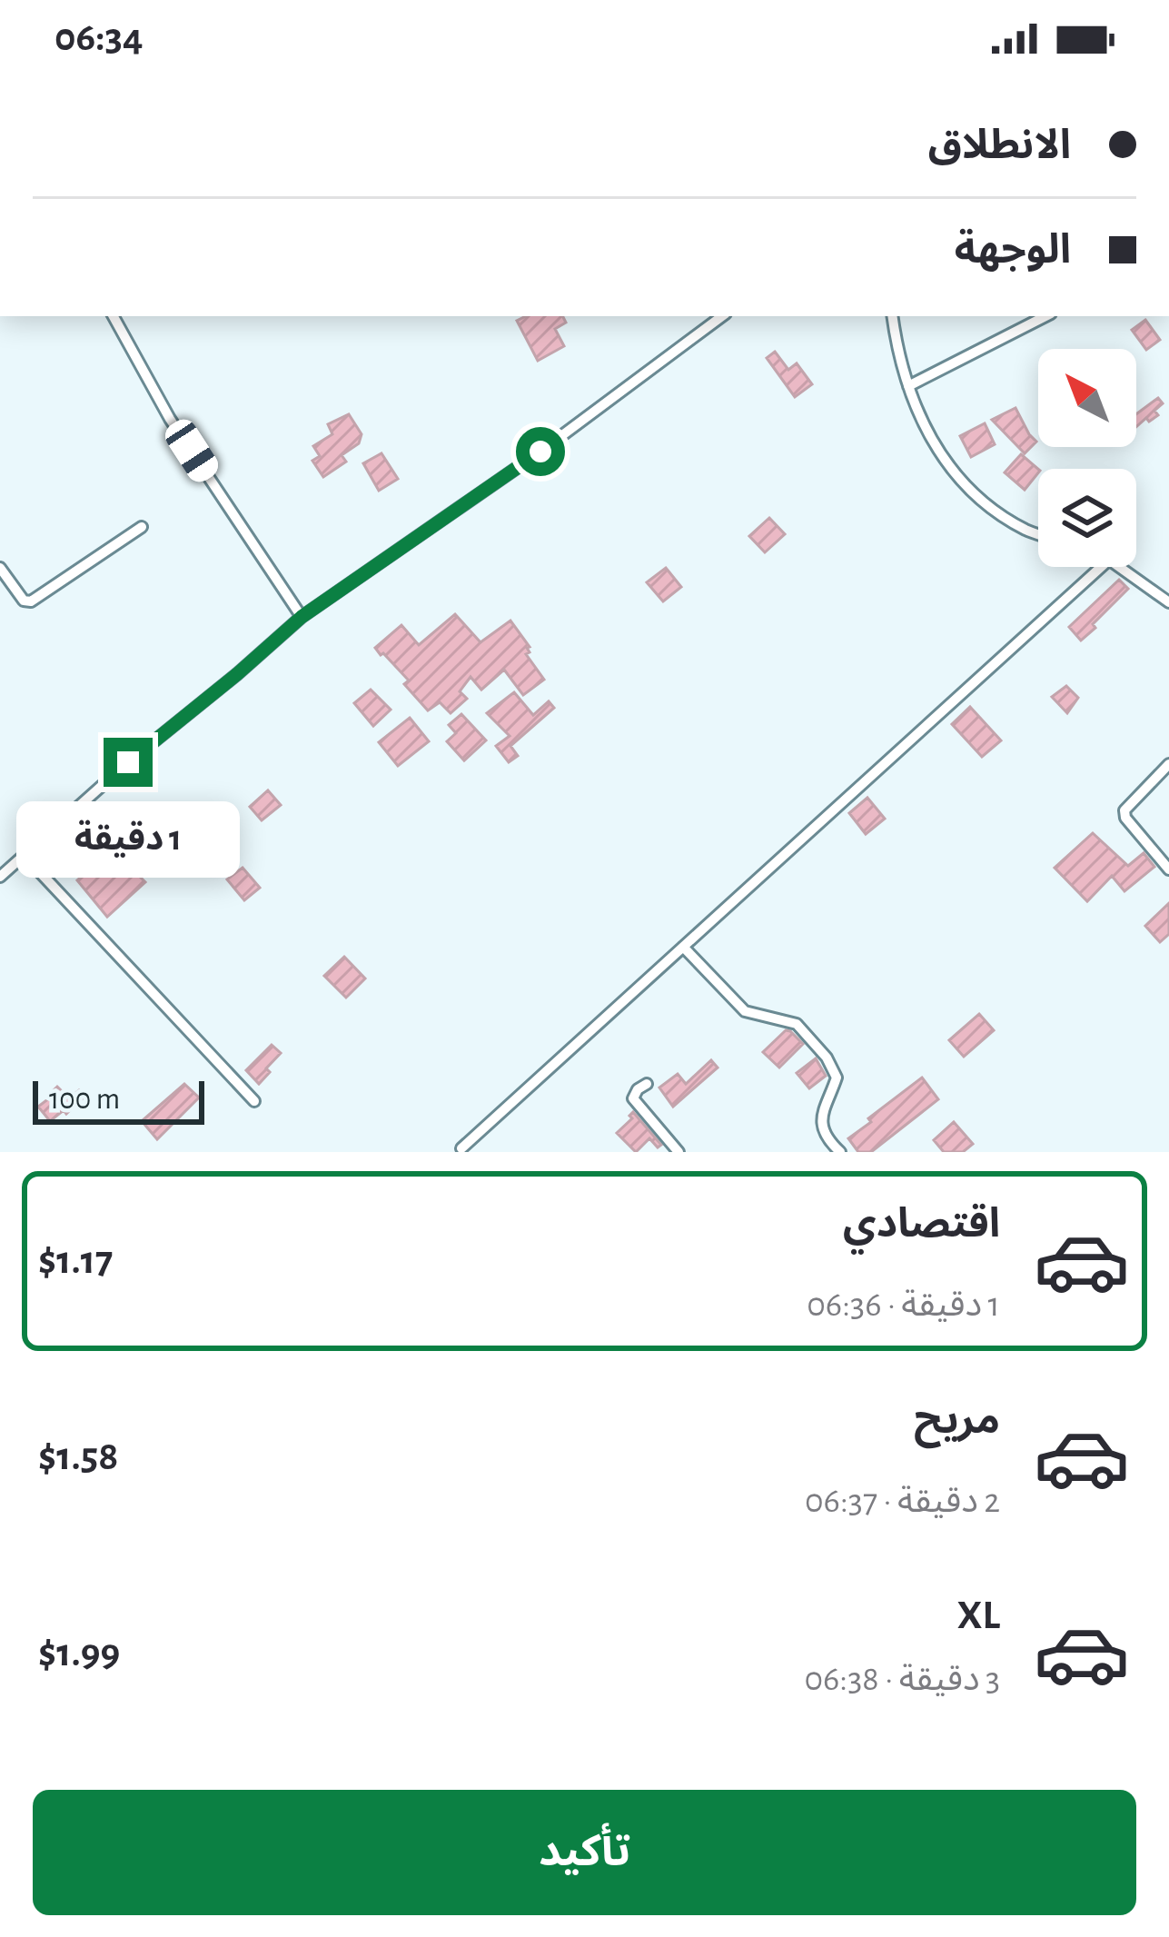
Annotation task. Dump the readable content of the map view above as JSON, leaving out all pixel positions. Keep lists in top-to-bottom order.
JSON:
{
  "scale_bar": "100 m",
  "north": "top left",
  "page": {
    "status": "06:34",
    "banner": ["الانطلاق", "الوجهة"],
    "bubble": "1 دقيقة",
    "scale": "100 m",
    "list": [
      {
        "name": "اقتصادي",
        "note": "1 دقيقة · 06:36",
        "value": "$1.17"
      },
      {
        "name": "مريح",
        "note": "2 دقيقة · 06:37",
        "value": "$1.58"
      },
      {
        "name": "XL",
        "note": "3 دقيقة · 06:38",
        "value": "$1.99"
      }
    ],
    "buttons": "تأكيد"
  }
}
